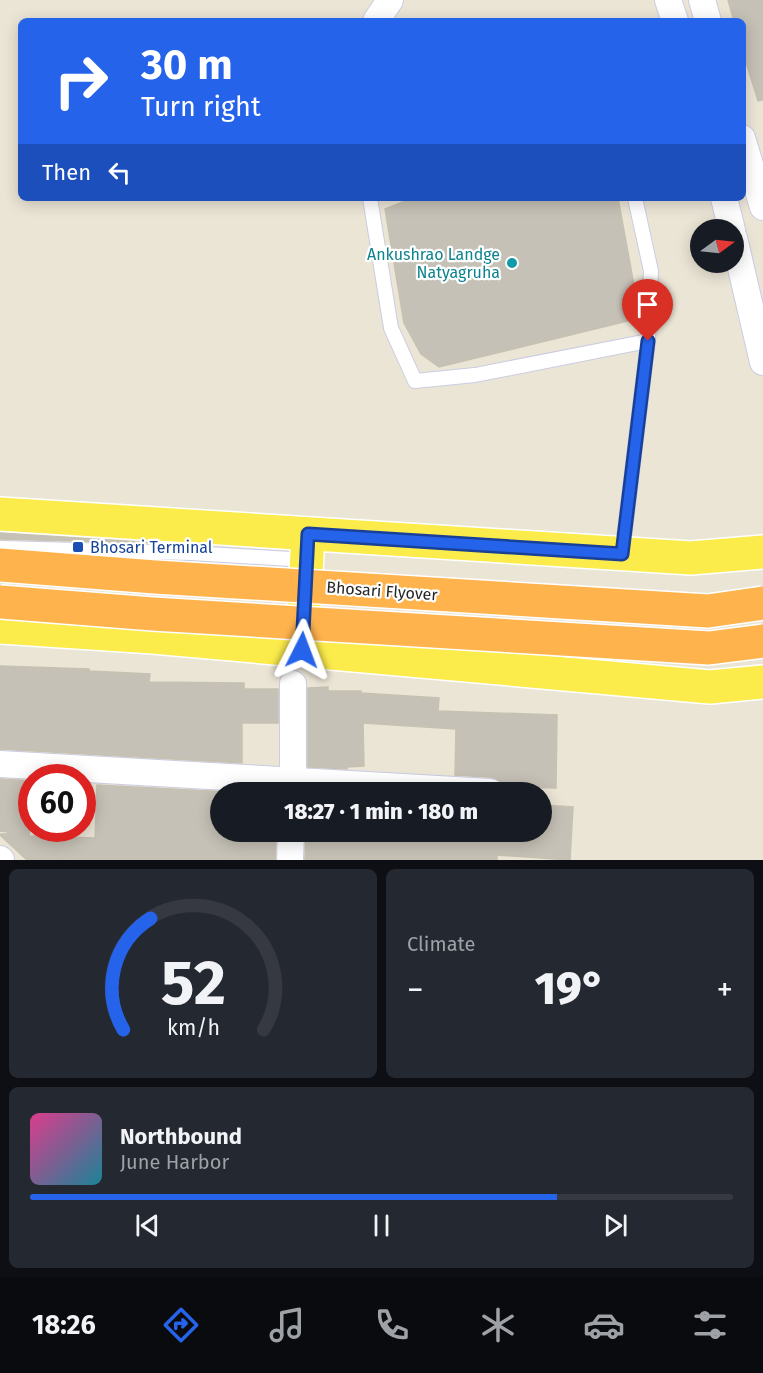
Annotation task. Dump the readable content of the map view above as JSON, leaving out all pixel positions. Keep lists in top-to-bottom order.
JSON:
{
  "streets": {
    "highway": ["Bhosari Flyover"]
  },
  "places": {
    "other": ["Ankushrao Landge Natyagruha"],
    "transit": ["Bhosari Terminal"]
  },
  "north": "right",
  "page": {
    "turn": ["30 m", "Turn right"],
    "then": "Then",
    "limit": "60",
    "trip": "18:27 · 1 min · 180 m",
    "tile": "Climate",
    "heat": ["−", "19°", "+"],
    "song": ["Northbound", "June Harbor"],
    "tabs": "18:26",
    "gauge": ["52", "km/h"]
  }
}
